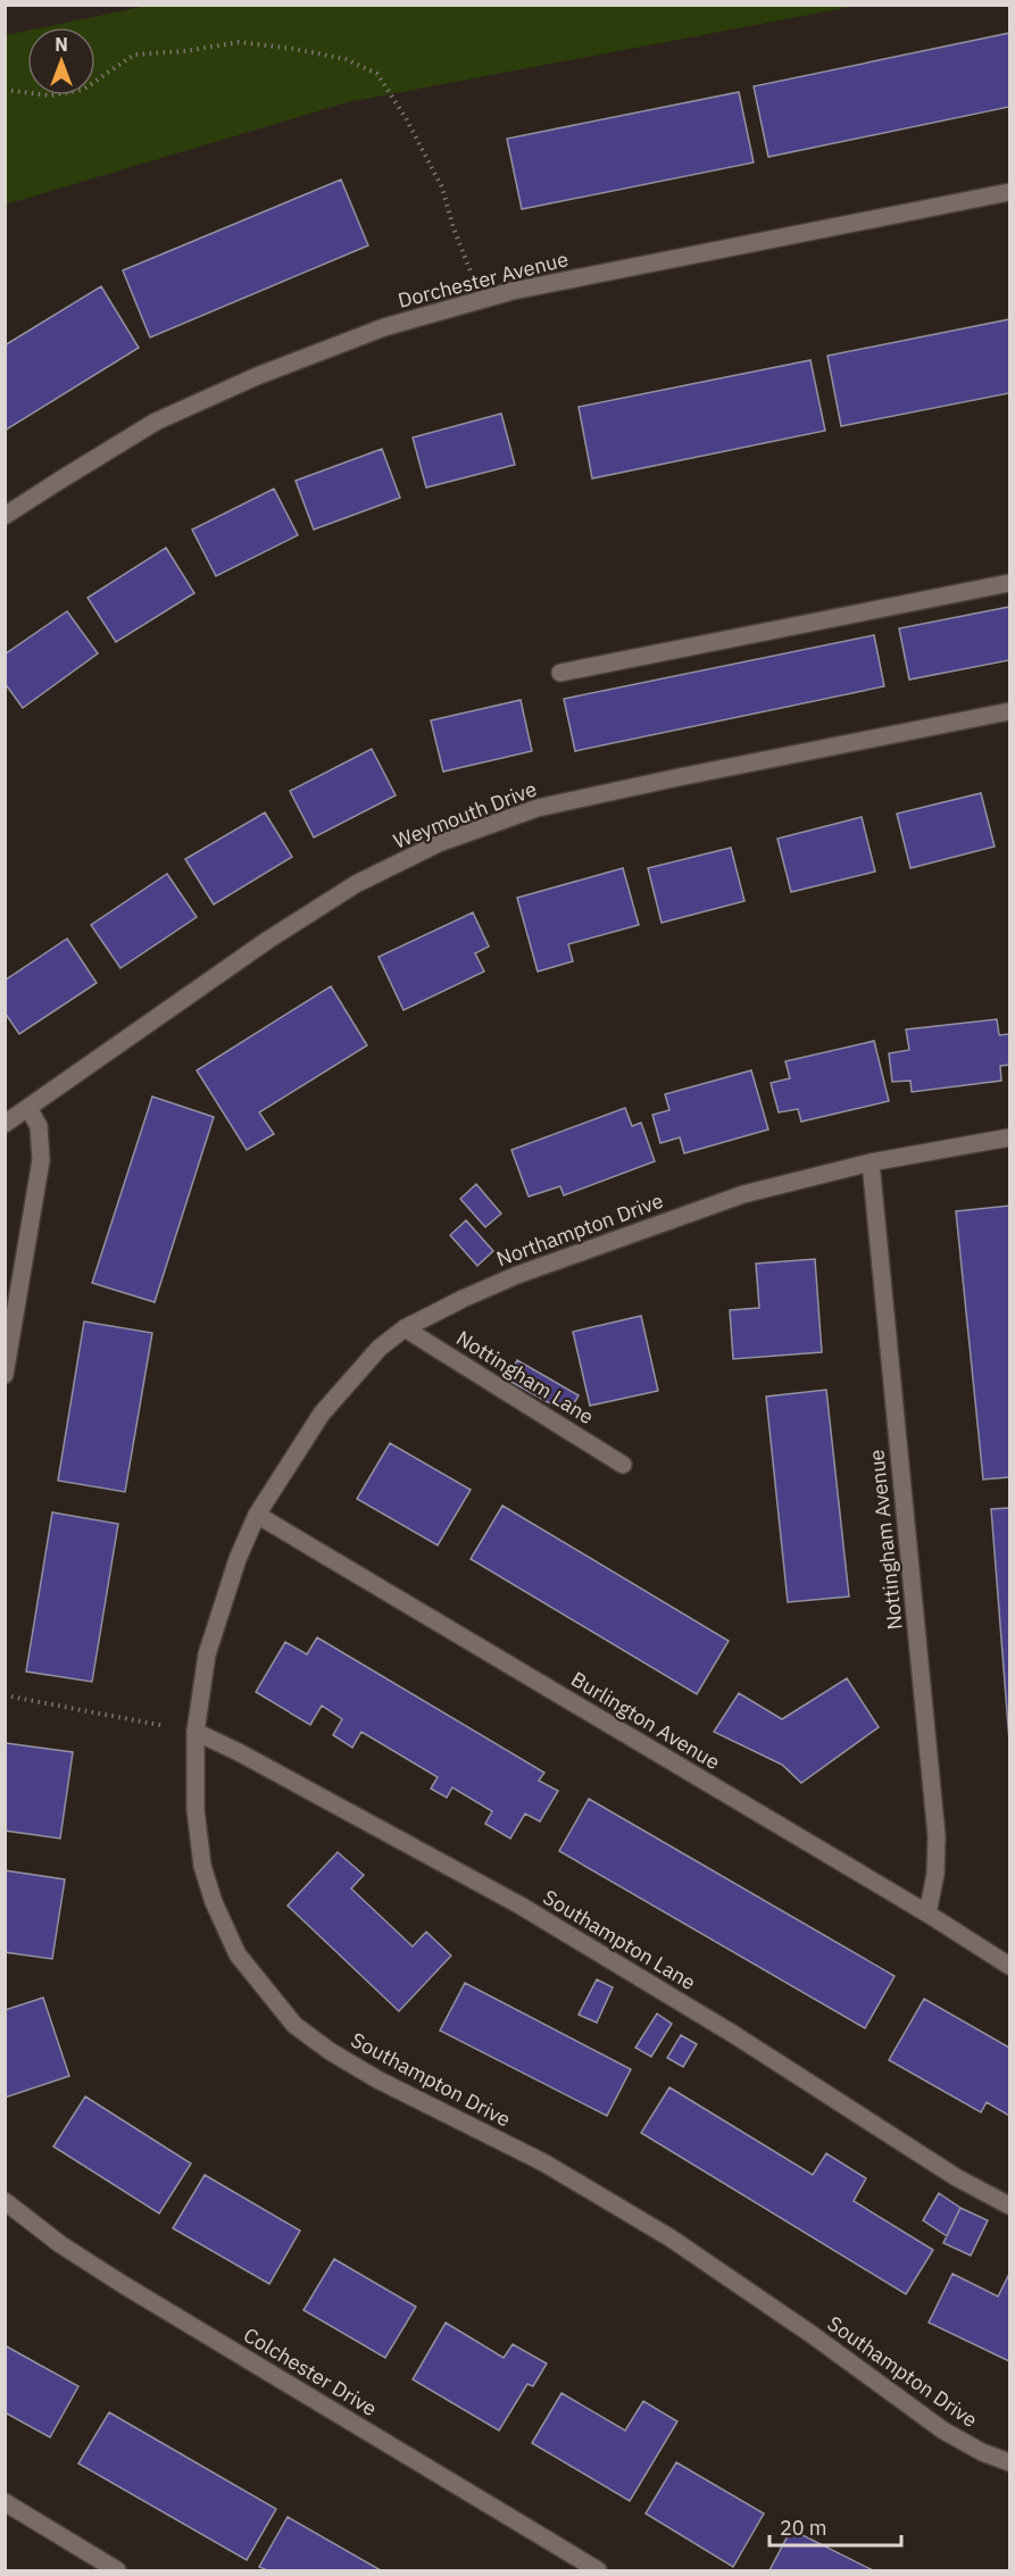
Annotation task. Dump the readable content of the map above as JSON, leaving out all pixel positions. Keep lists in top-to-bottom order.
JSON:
{
  "streets": {
    "street": [
      "Dorchester Avenue",
      "Weymouth Drive",
      "Northampton Drive",
      "Nottingham Lane",
      "Nottingham Avenue",
      "Burlington Avenue",
      "Southampton Lane",
      "Southampton Drive",
      "Colchester Drive"
    ]
  },
  "crossings": [
    ["Northampton Drive", "Nottingham Lane"],
    ["Northampton Drive", "Nottingham Avenue"],
    ["Northampton Drive", "Burlington Avenue"],
    ["Northampton Drive", "Southampton Drive"],
    ["Nottingham Avenue", "Burlington Avenue"],
    ["Burlington Avenue", "Southampton Drive"],
    ["Southampton Lane", "Southampton Drive"]
  ],
  "scale_bar": "20 m",
  "north": "top"
}
